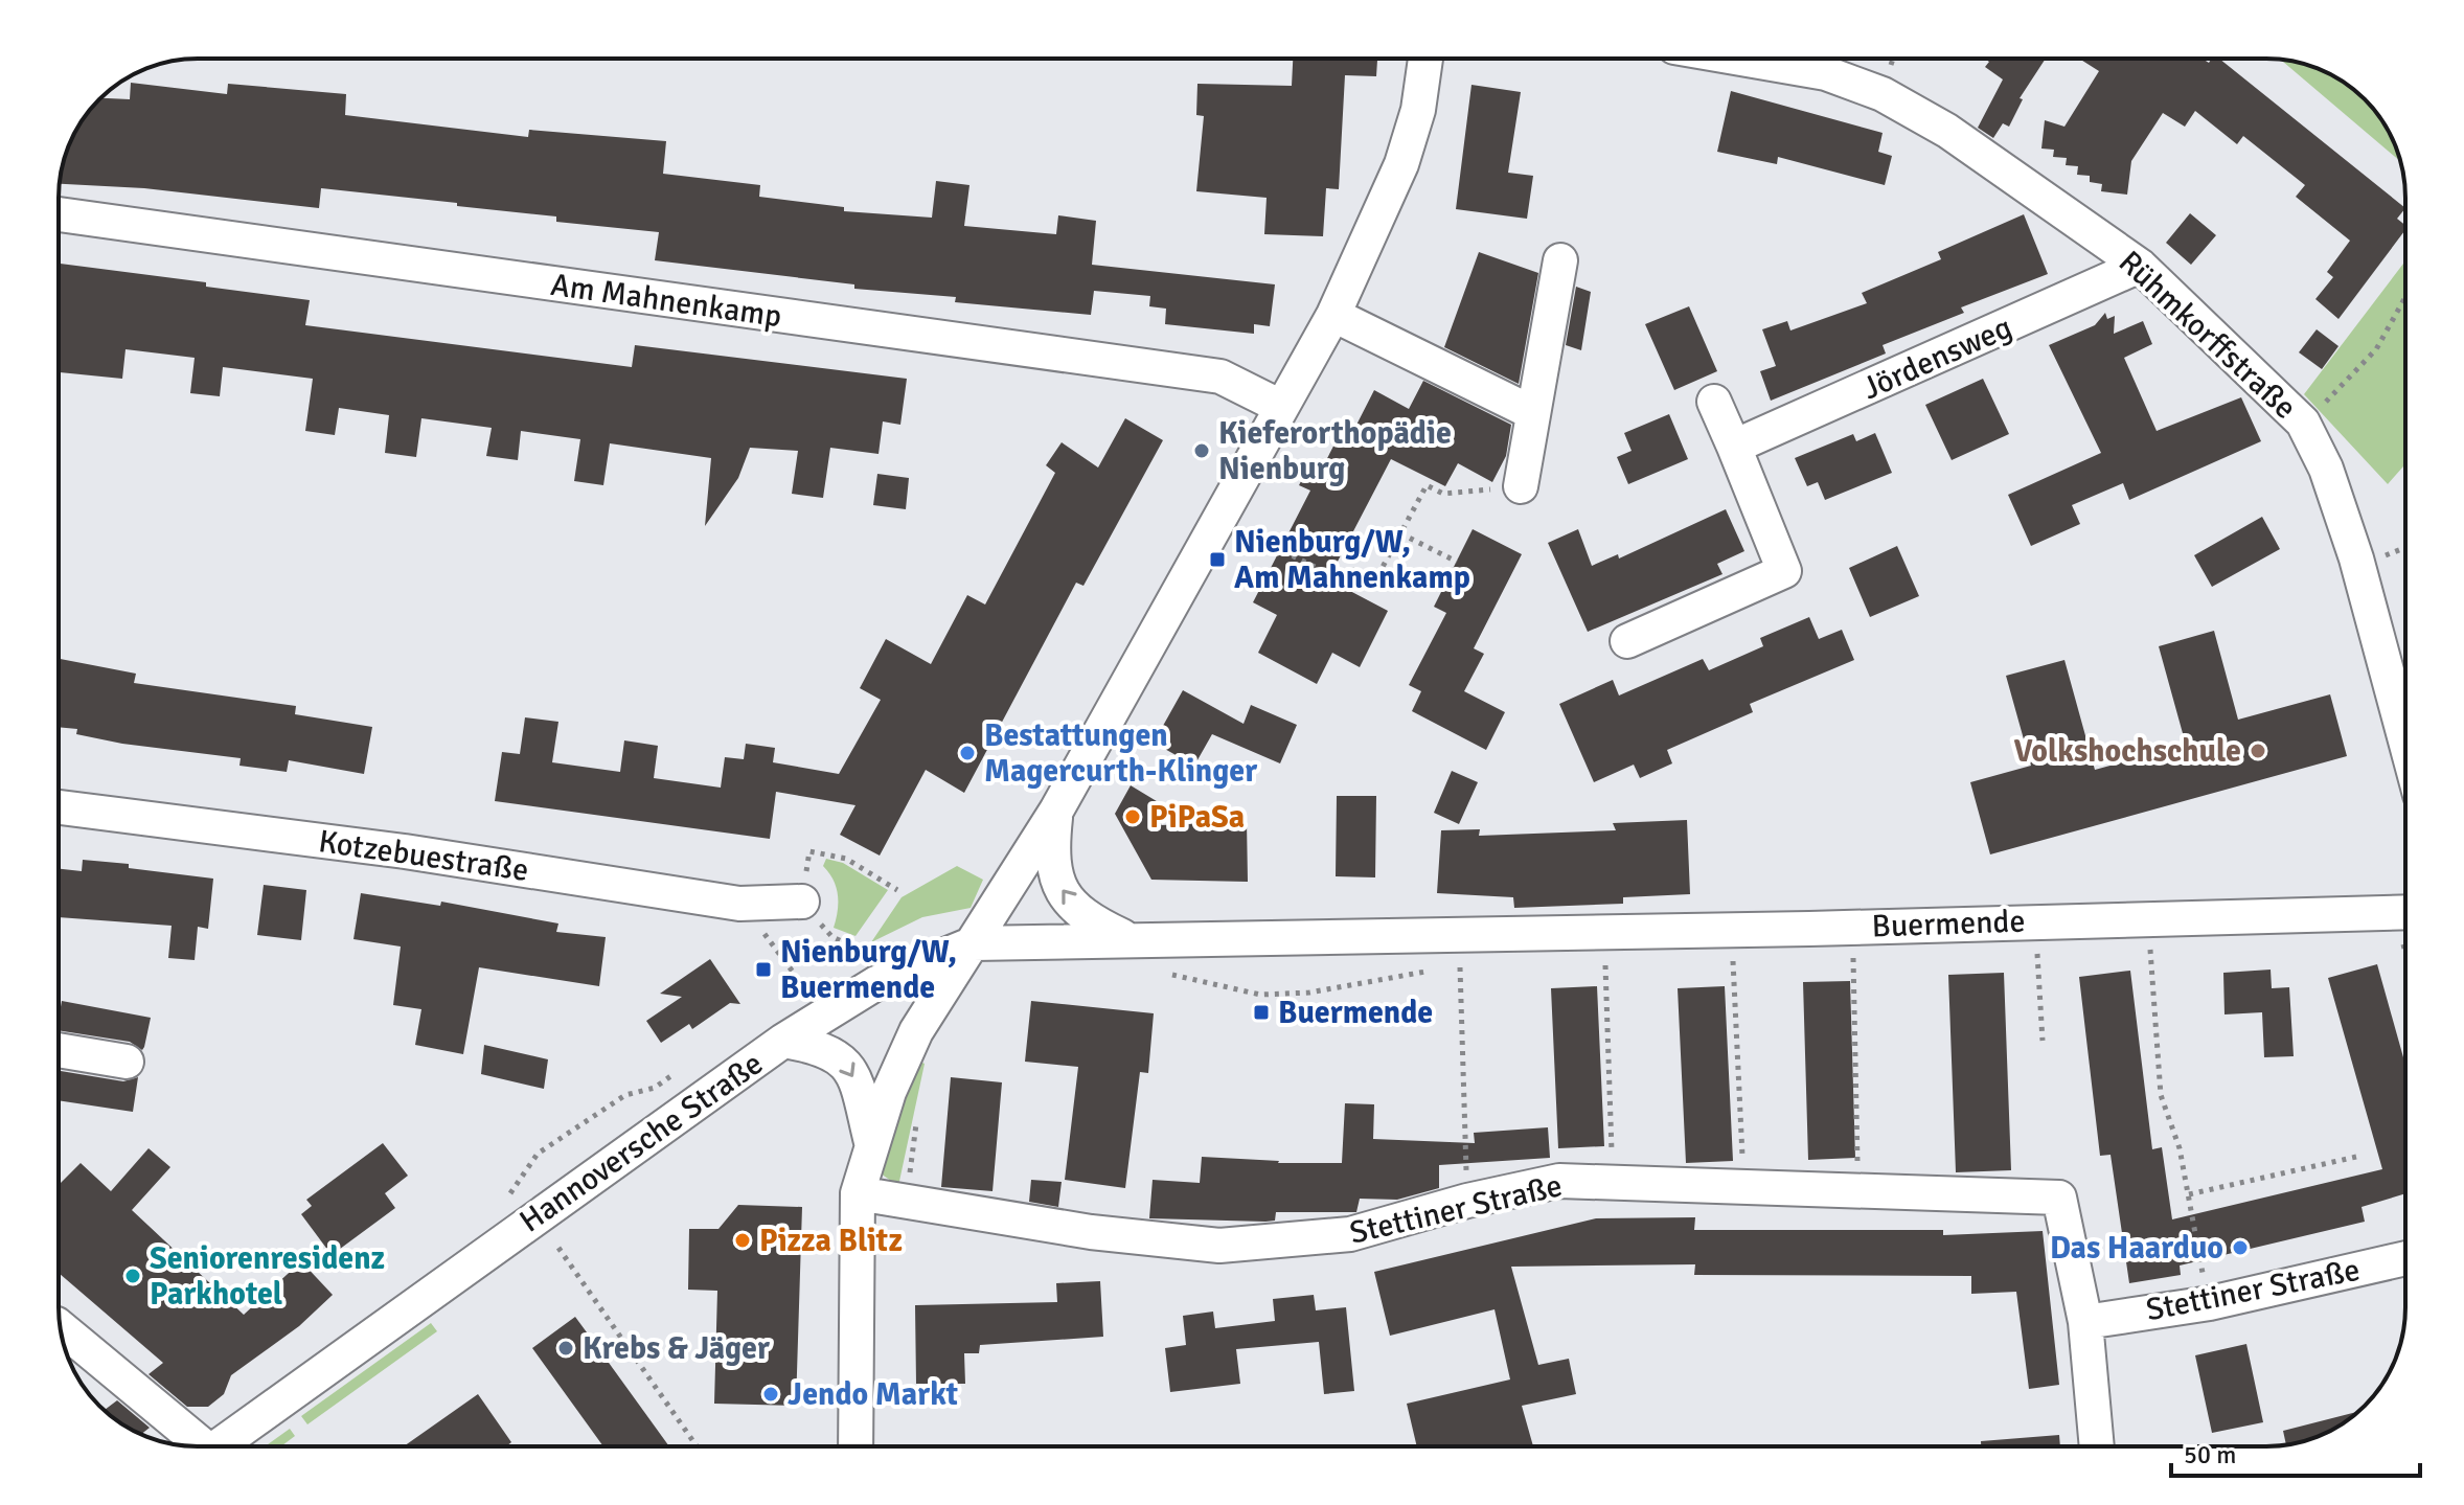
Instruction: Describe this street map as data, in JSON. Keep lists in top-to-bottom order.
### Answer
{
  "streets": {
    "street": [
      "Am Mahnenkamp",
      "Rühmkorffstraße",
      "Jördensweg",
      "Kotzebuestraße",
      "Buermende",
      "Hannoversche Straße",
      "Stettiner Straße"
    ]
  },
  "crossings": [
    ["Rühmkorffstraße", "Jördensweg"],
    ["Buermende", "Hannoversche Straße"]
  ],
  "places": {
    "other": [
      "Kieferorthopädie Nienburg",
      "Volkshochschule",
      "Bestattungen Magercurth-Klinger",
      "PiPaSa",
      "Pizza Blitz",
      "Das Haarduo",
      "Seniorenresidenz Parkhotel",
      "Krebs & Jäger",
      "Jendo Markt"
    ],
    "transit": ["Nienburg/W, Am Mahnenkamp", "Nienburg/W, Buermende", "Buermende"]
  },
  "scale_bar": "50 m"
}
